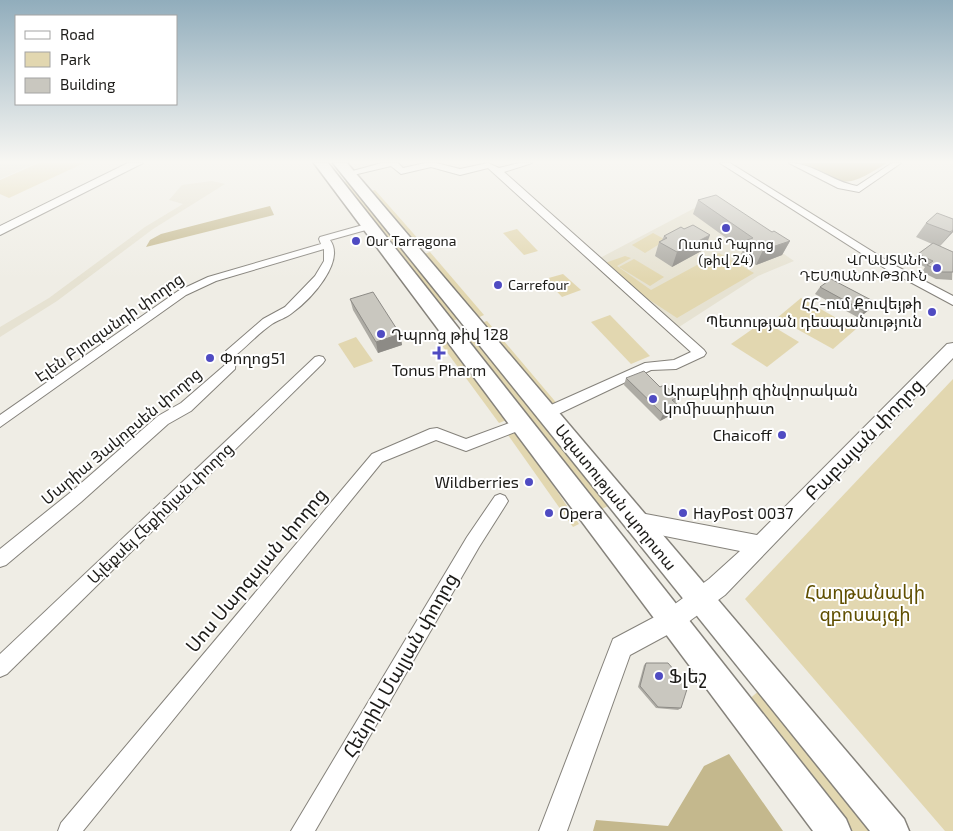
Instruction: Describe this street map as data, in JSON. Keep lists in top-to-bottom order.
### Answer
{
  "streets": {
    "main road": ["Ազատության պողոտա"],
    "street": [
      "Էլեն Բյուզանդի փողոց",
      "Մարիա Յակոբսեն փողոց",
      "Բաբայան փողոց",
      "Ալեքսեյ Հեքիմյան փողոց",
      "Սոս Սարգսյան փողոց",
      "Հենրիկ Մալյան փողոց"
    ]
  },
  "crossings": [
    ["Էլեն Բյուզանդի փողոց", "Մարիա Յակոբսեն փողոց"],
    ["Բաբայան փողոց", "Ազատության պողոտա"],
    ["Ազատության պողոտա", "Սոս Սարգսյան փողոց"]
  ],
  "parks": ["Հաղթանակի զբոսայգի"],
  "places": {
    "other": [
      "Ուսում Դպրոց (թիվ 24)",
      "Our Tarragona",
      "ՎՐԱՍՏԱՆԻ ԴԵՍՊԱՆՈՒԹՅՈՒՆ",
      "Carrefour",
      "ՀՀ-ում Քուվեյթի Պետության դեսպանություն",
      "Դպրոց թիվ 128",
      "Փողոց51",
      "Արաբկիրի զինվորական կոմիսարիատ",
      "Chaicoff",
      "Wildberries",
      "Opera",
      "HayPost 0037",
      "Ֆլեշ"
    ],
    "health": ["Tonus Pharm"]
  },
  "legend": ["Road", "Park", "Building"]
}
